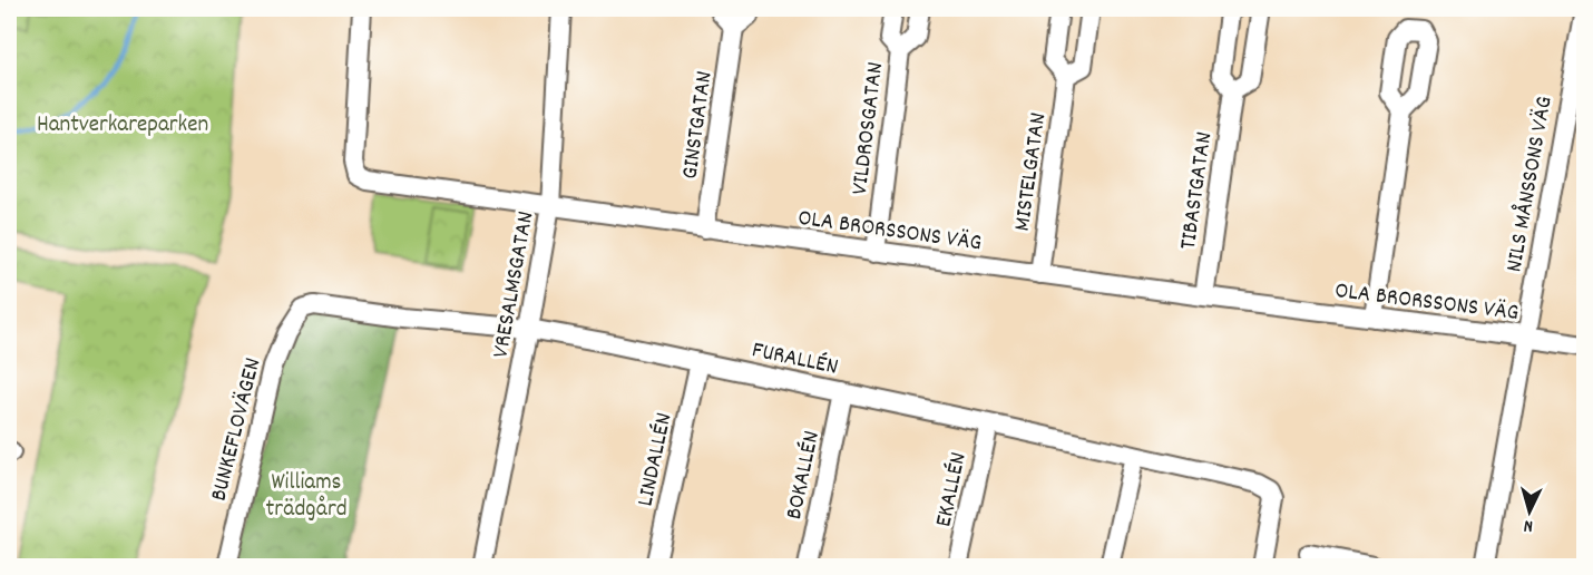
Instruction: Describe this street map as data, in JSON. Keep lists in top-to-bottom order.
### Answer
{
  "streets": {
    "street": [
      "GINSTGATAN",
      "VILDROSGATAN",
      "MISTELGATAN",
      "NILS MÅNSSONS VÄG",
      "TIBASTGATAN",
      "OLA BRORSSONS VÄG",
      "VRESALMSGATAN",
      "FURALLÉN",
      "BUNKEFLOVÄGEN",
      "LINDALLÉN",
      "BOKALLÉN",
      "EKALLÉN"
    ]
  },
  "crossings": [
    ["GINSTGATAN", "OLA BRORSSONS VÄG"],
    ["VILDROSGATAN", "OLA BRORSSONS VÄG"],
    ["MISTELGATAN", "OLA BRORSSONS VÄG"],
    ["NILS MÅNSSONS VÄG", "OLA BRORSSONS VÄG"],
    ["TIBASTGATAN", "OLA BRORSSONS VÄG"],
    ["OLA BRORSSONS VÄG", "VRESALMSGATAN"],
    ["VRESALMSGATAN", "FURALLÉN"],
    ["FURALLÉN", "BUNKEFLOVÄGEN"],
    ["FURALLÉN", "LINDALLÉN"],
    ["FURALLÉN", "BOKALLÉN"],
    ["FURALLÉN", "EKALLÉN"]
  ],
  "parks": ["Hantverkareparken", "Williams trädgård"],
  "north": "bottom"
}
